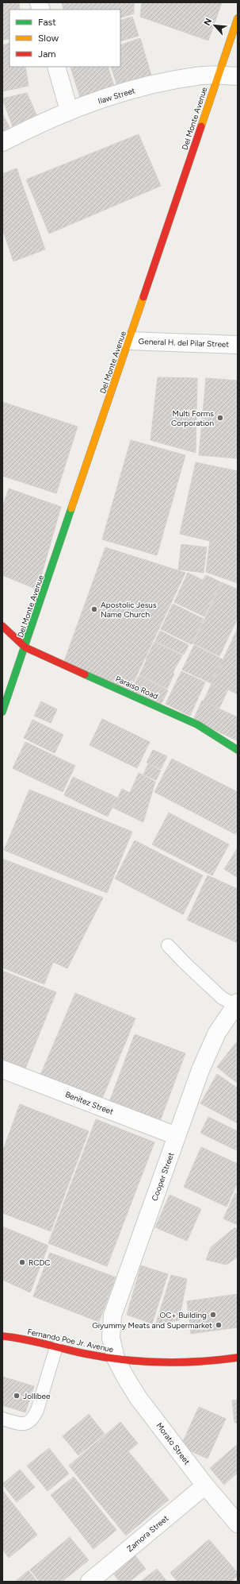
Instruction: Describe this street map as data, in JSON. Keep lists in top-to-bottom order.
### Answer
{
  "streets": {
    "main road": ["Del Monte Avenue", "Paraiso Road", "Fernando Poe Jr. Avenue"],
    "street": [
      "Ilaw Street",
      "General H. del Pilar Street",
      "Benitez Street",
      "Cooper Street",
      "Morato Street",
      "Zamora Street"
    ]
  },
  "crossings": [
    ["Ilaw Street", "Del Monte Avenue"],
    ["Del Monte Avenue", "General H. del Pilar Street"],
    ["Del Monte Avenue", "Paraiso Road"],
    ["Benitez Street", "Cooper Street"],
    ["Cooper Street", "Fernando Poe Jr. Avenue"],
    ["Cooper Street", "Morato Street"],
    ["Fernando Poe Jr. Avenue", "Morato Street"],
    ["Morato Street", "Zamora Street"]
  ],
  "places": [
    "Multi Forms Corporation",
    "Apostolic Jesus Name Church",
    "RCDC",
    "OC+ Building",
    "Giyummy Meats and Supermarket",
    "Jollibee"
  ],
  "legend": ["Fast", "Slow", "Jam"],
  "north": "top left"
}
